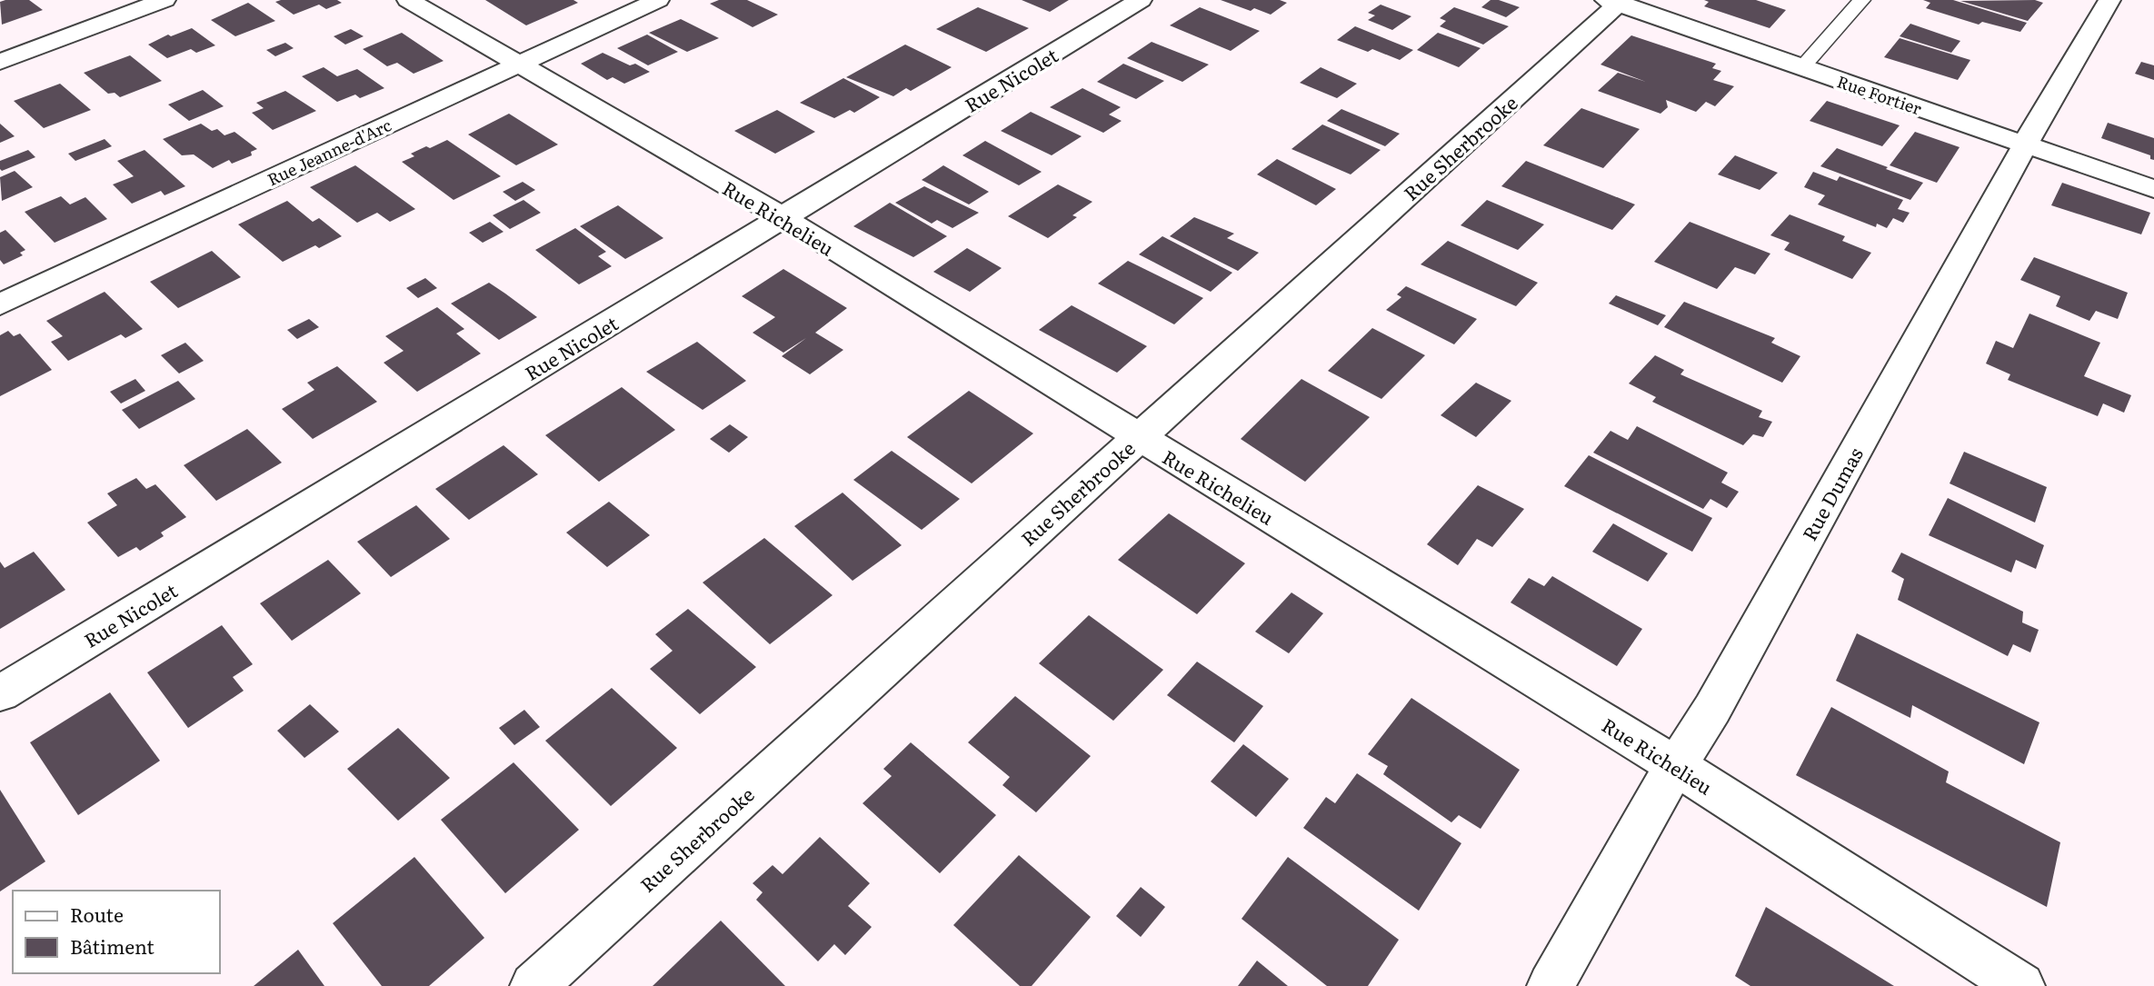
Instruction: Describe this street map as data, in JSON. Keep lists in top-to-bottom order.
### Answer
{
  "streets": {
    "street": [
      "Rue Nicolet",
      "Rue Fortier",
      "Rue Sherbrooke",
      "Rue Jeanne-d'Arc",
      "Rue Richelieu",
      "Rue Dumas"
    ]
  },
  "crossings": [
    ["Rue Nicolet", "Rue Richelieu"],
    ["Rue Fortier", "Rue Sherbrooke"],
    ["Rue Fortier", "Rue Dumas"],
    ["Rue Sherbrooke", "Rue Richelieu"],
    ["Rue Jeanne-d'Arc", "Rue Richelieu"],
    ["Rue Richelieu", "Rue Dumas"]
  ],
  "legend": ["Route", "Bâtiment"]
}
